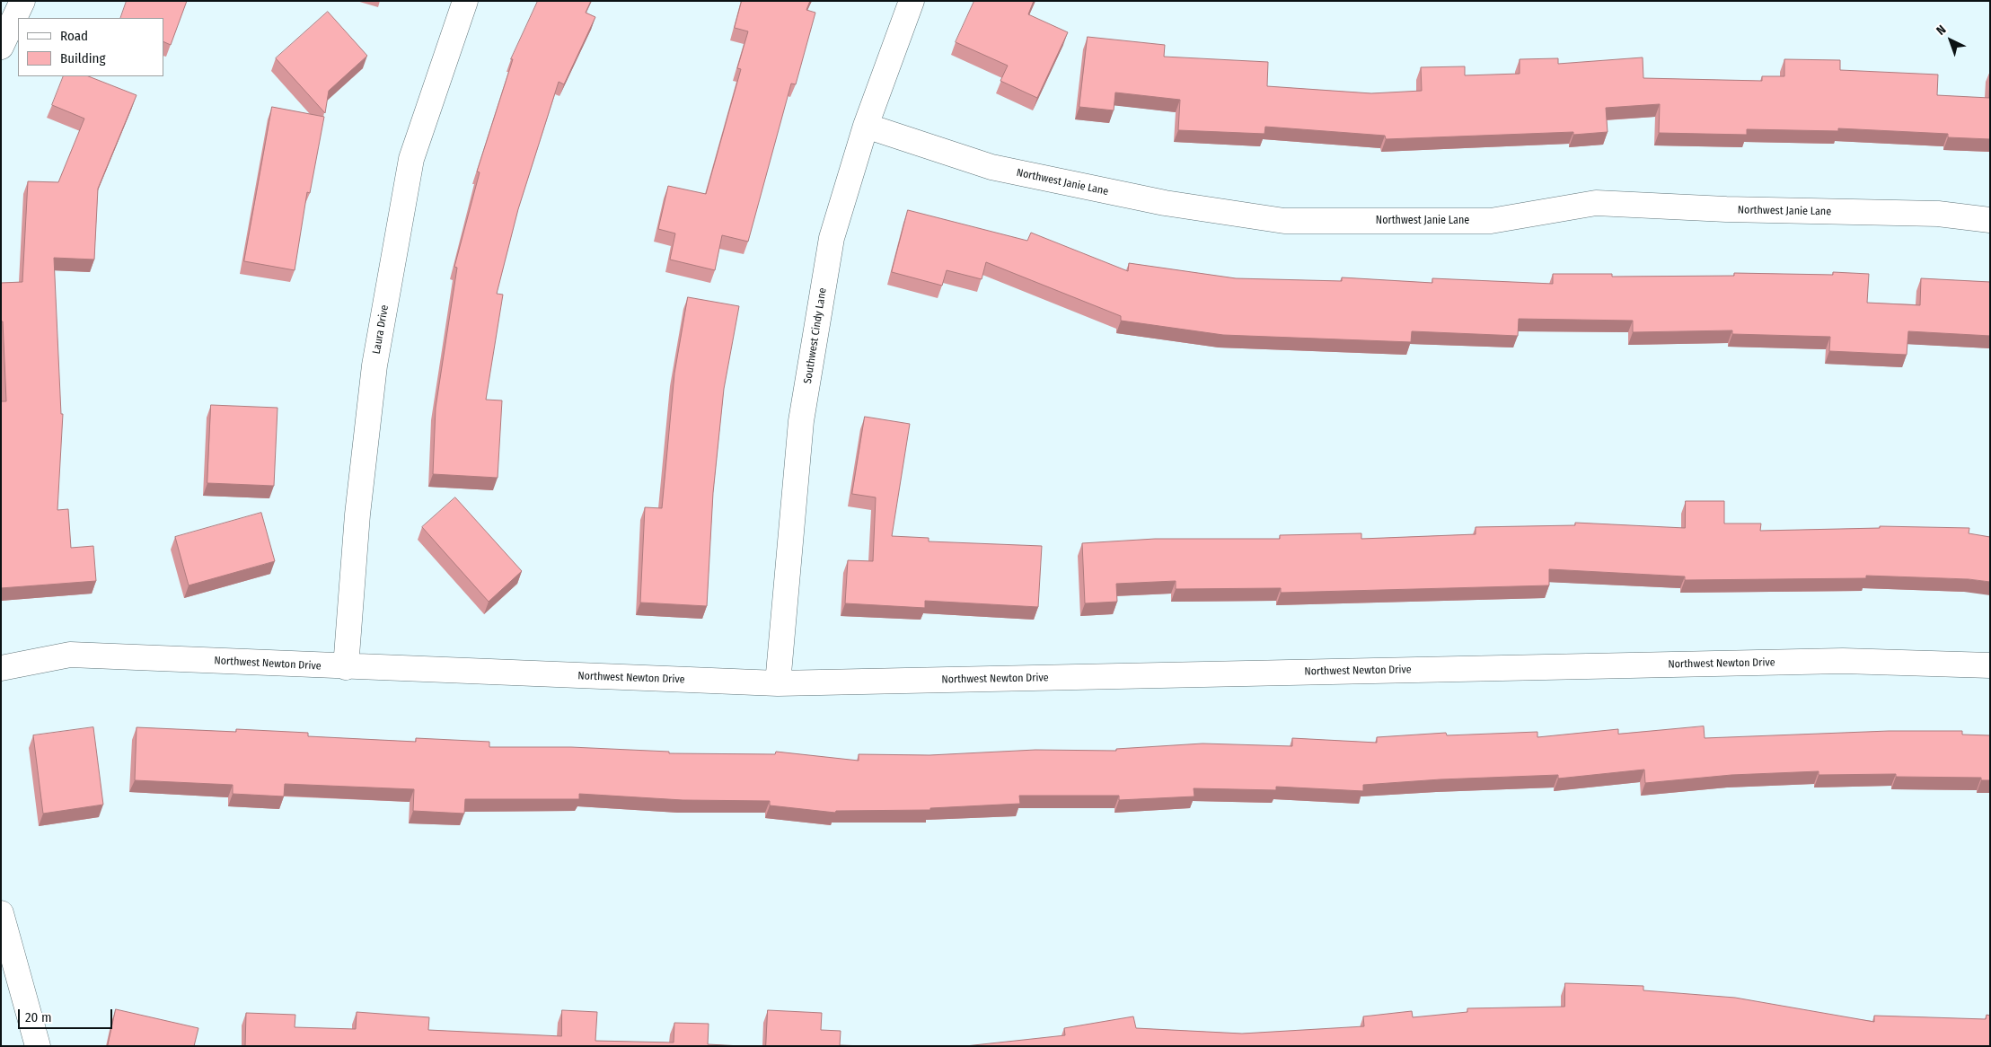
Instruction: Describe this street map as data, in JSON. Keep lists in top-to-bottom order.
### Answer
{
  "streets": {
    "street": [
      "Northwest Janie Lane",
      "Laura Drive",
      "Southwest Cindy Lane",
      "Northwest Newton Drive"
    ]
  },
  "crossings": [
    ["Northwest Janie Lane", "Southwest Cindy Lane"],
    ["Laura Drive", "Northwest Newton Drive"],
    ["Southwest Cindy Lane", "Northwest Newton Drive"]
  ],
  "legend": ["Road", "Building"],
  "scale_bar": "20 m",
  "north": "top left"
}
